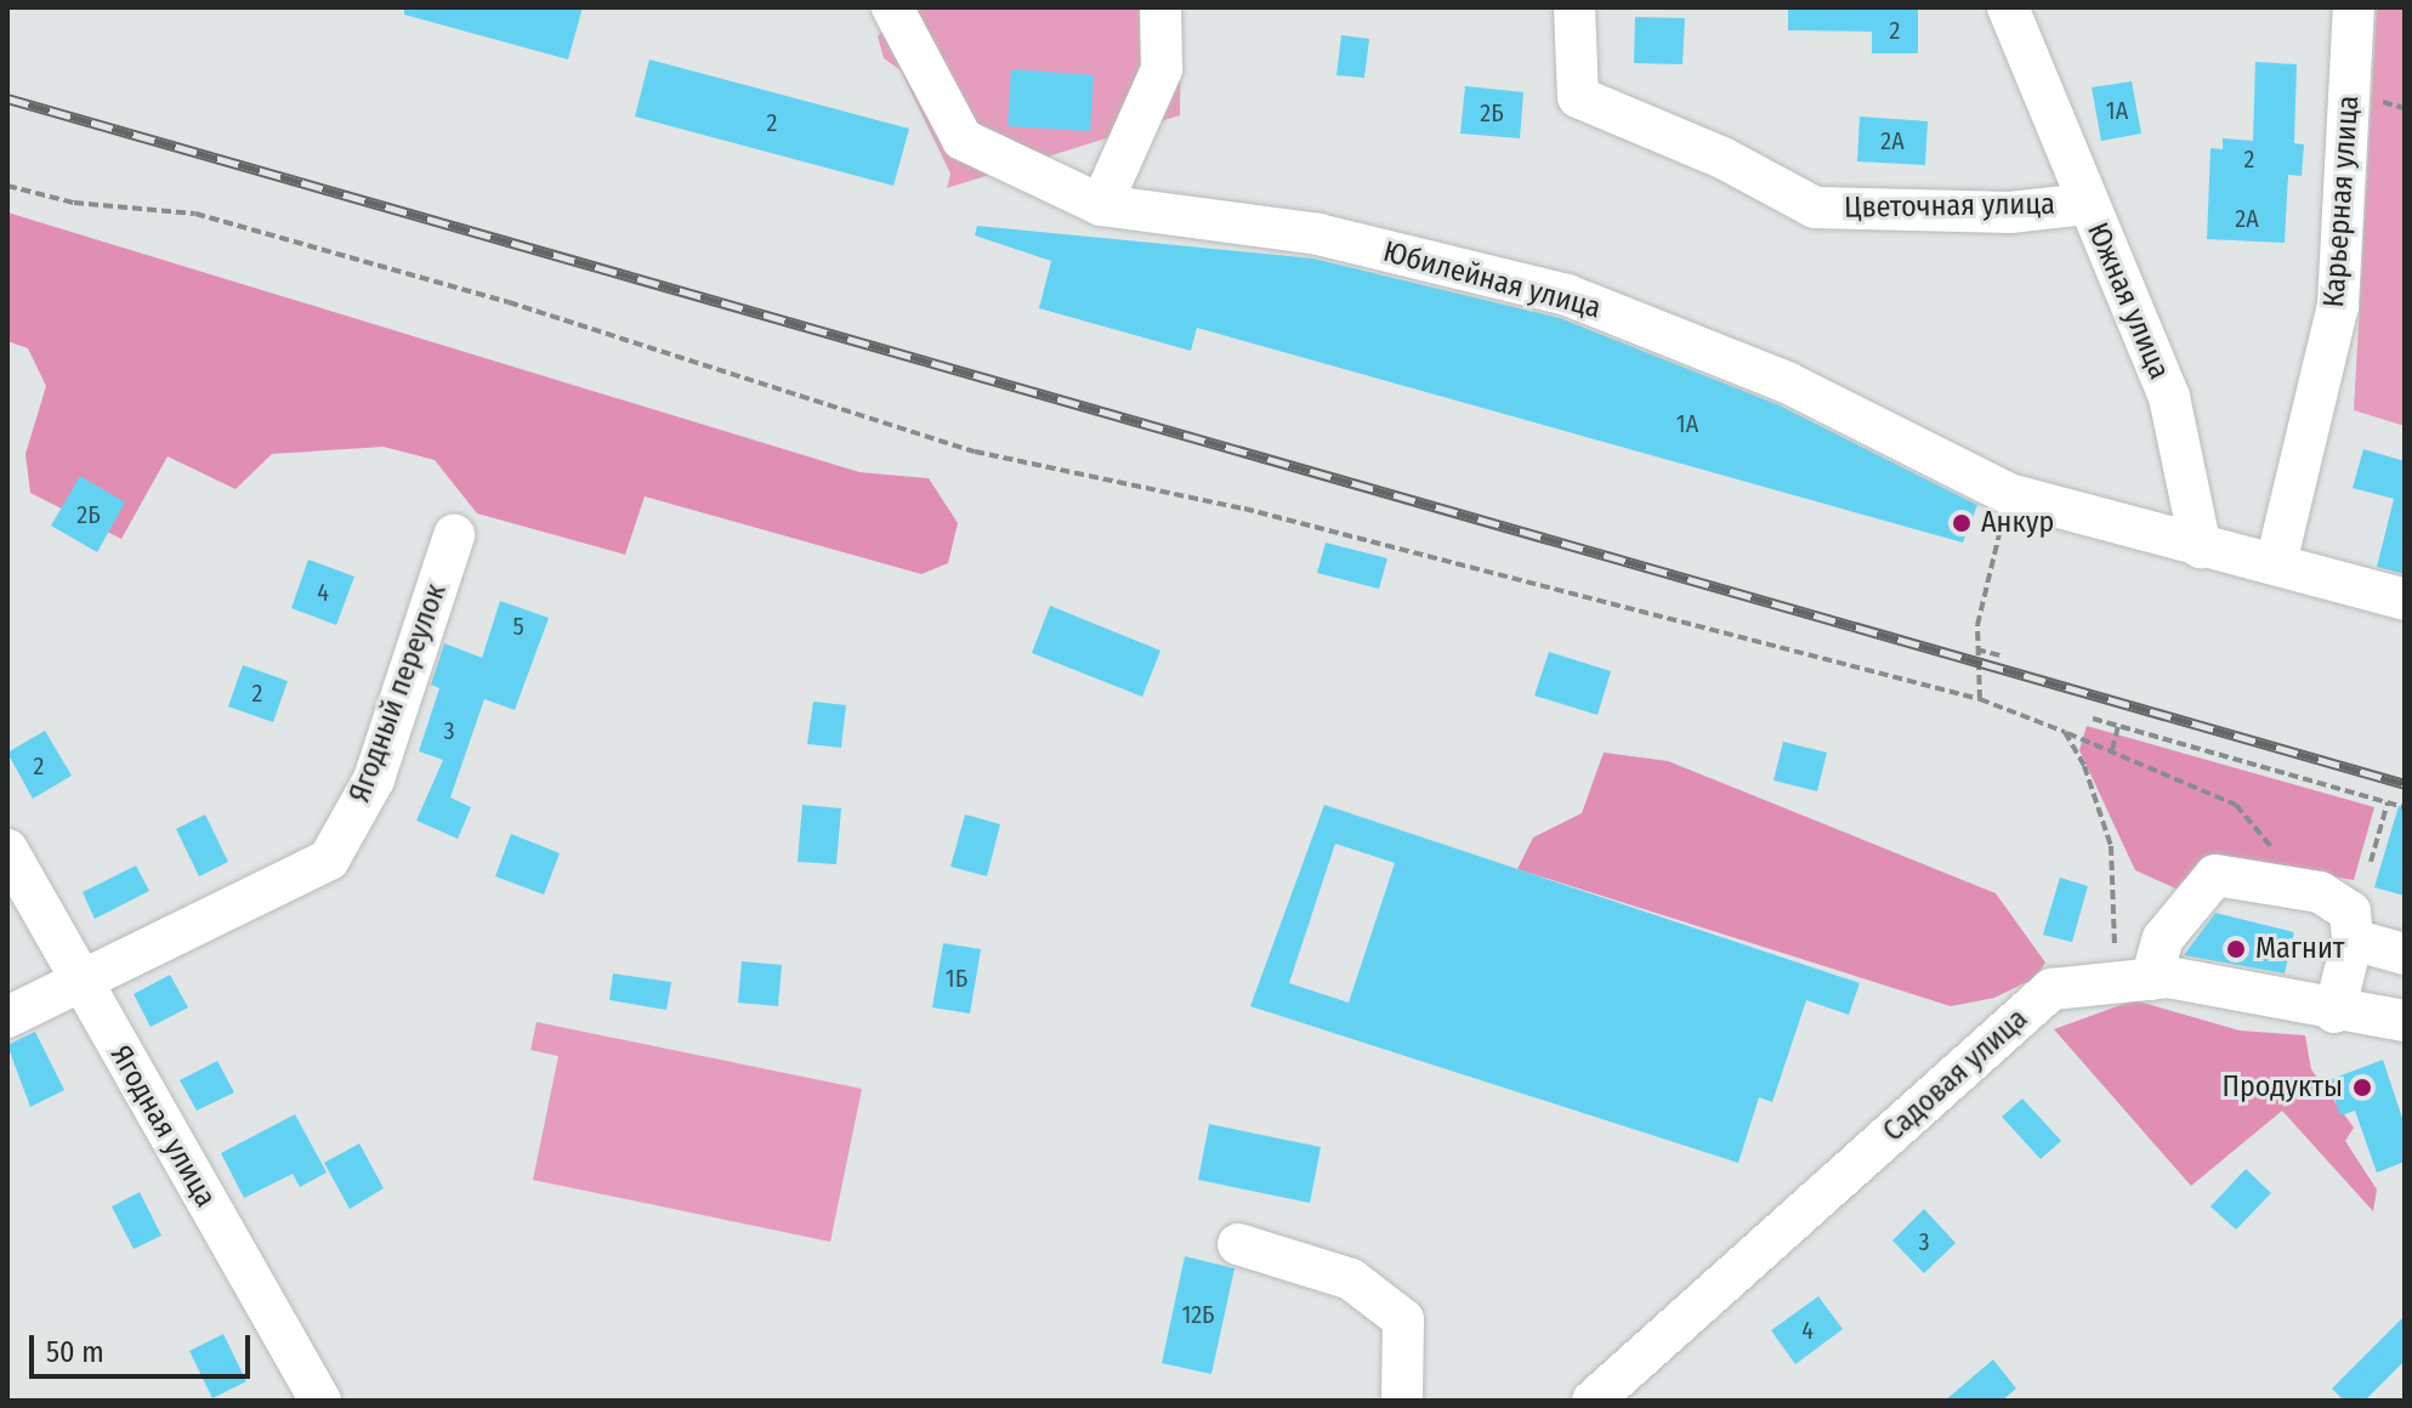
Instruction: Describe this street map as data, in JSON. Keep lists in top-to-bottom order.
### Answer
{
  "streets": {
    "street": [
      "Карьерная улица",
      "Цветочная улица",
      "Юбилейная улица",
      "Южная улица",
      "Ягодный переулок",
      "Садовая улица",
      "Ягодная улица"
    ]
  },
  "crossings": [
    ["Карьерная улица", "Юбилейная улица"],
    ["Цветочная улица", "Южная улица"],
    ["Юбилейная улица", "Южная улица"],
    ["Ягодный переулок", "Ягодная улица"]
  ],
  "places": ["Анкур", "Магнит", "Продукты"],
  "house_numbers": [
    "2",
    "1А",
    "2Б",
    "2",
    "2А",
    "2",
    "2А",
    "1А",
    "2Б",
    "4",
    "5",
    "2",
    "3",
    "2",
    "1Б",
    "3",
    "12Б",
    "4"
  ],
  "scale_bar": "50 m"
}
